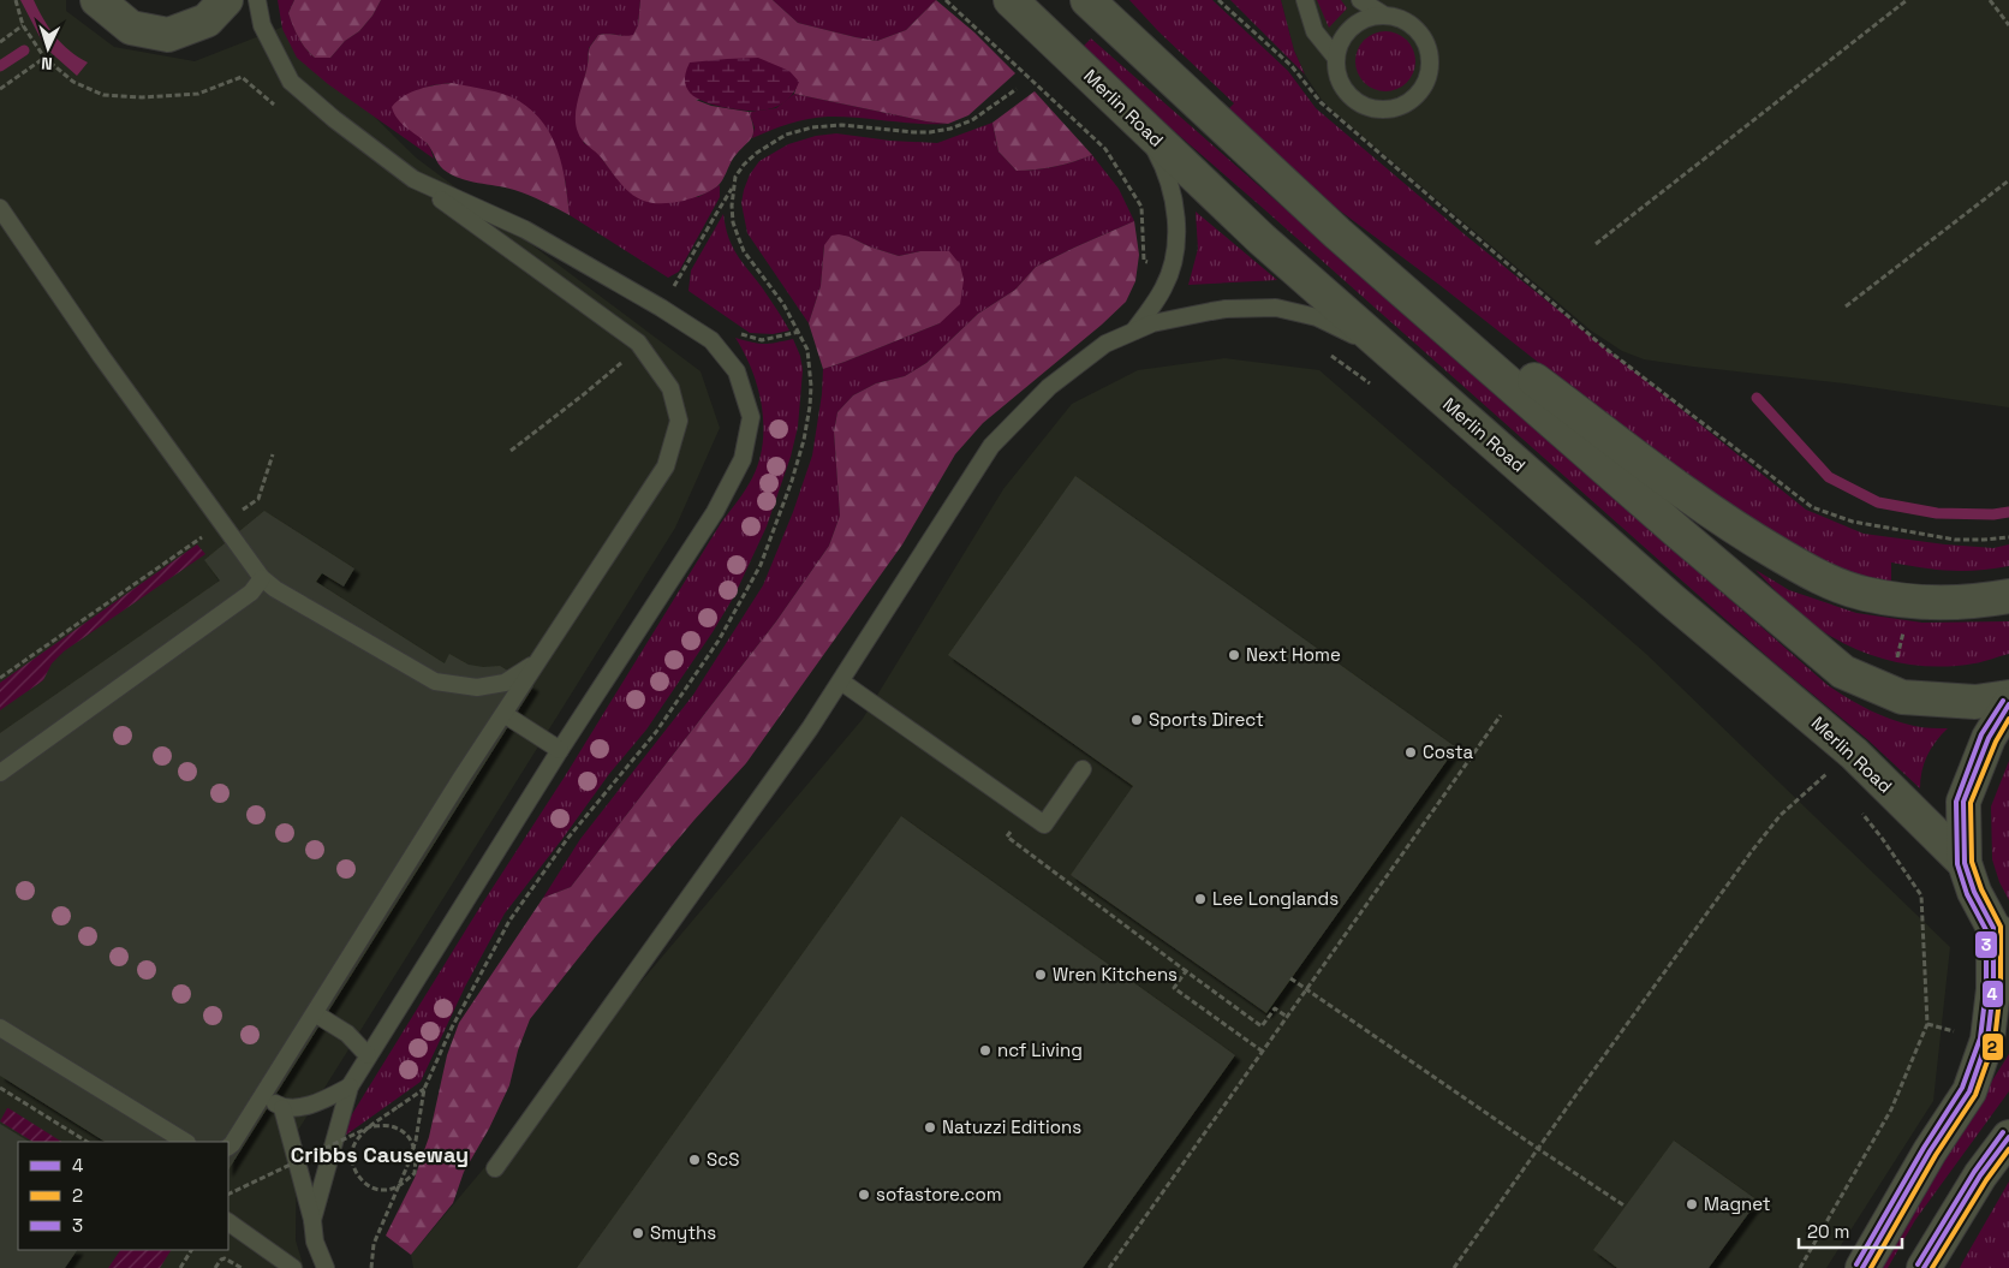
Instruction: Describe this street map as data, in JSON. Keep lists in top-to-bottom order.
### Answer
{
  "streets": {
    "street": ["Merlin Road"]
  },
  "districts": ["Cribbs Causeway"],
  "places": [
    "Next Home",
    "Sports Direct",
    "Costa",
    "Lee Longlands",
    "Wren Kitchens",
    "ncf Living",
    "Natuzzi Editions",
    "ScS",
    "sofastore.com",
    "Magnet",
    "Smyths"
  ],
  "lines": ["transit line 3", "transit line 4", "transit line 2"],
  "legend": ["4", "2", "3"],
  "scale_bar": "20 m",
  "north": "bottom"
}
